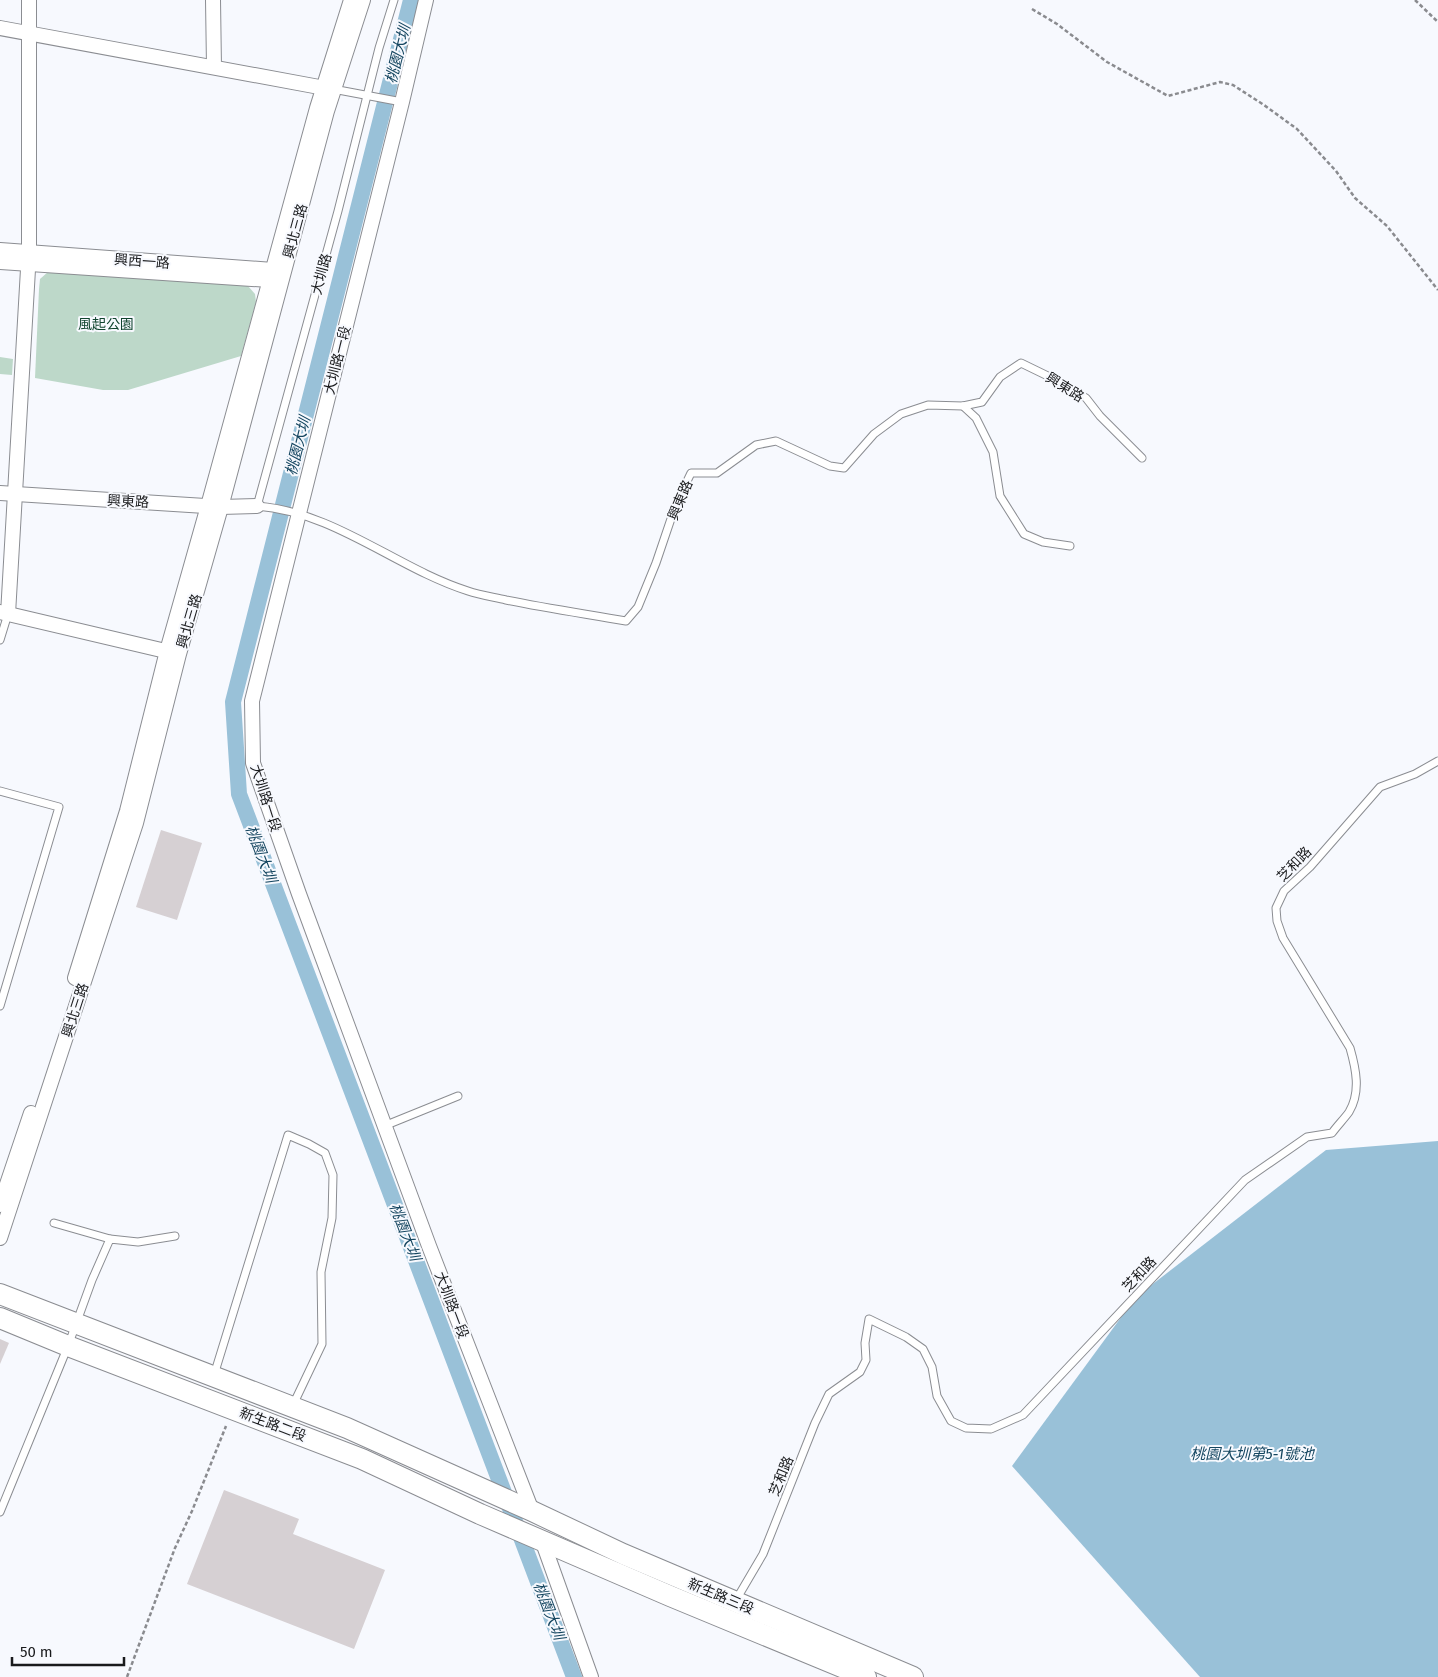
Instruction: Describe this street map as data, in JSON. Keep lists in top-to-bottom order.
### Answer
{
  "streets": {
    "main road": ["新生路二段", "新生路三段"],
    "street": [
      "興北三路",
      "興西一路",
      "大圳路一段",
      "興東路"
    ],
    "lane": ["大圳路", "芝和路"]
  },
  "crossings": [
    ["興北三路", "興西一路"],
    ["興北三路", "興東路"],
    ["大圳路", "興東路"],
    ["大圳路一段", "興東路"],
    ["大圳路一段", "新生路二段"],
    ["大圳路一段", "新生路三段"],
    ["芝和路", "新生路三段"],
    ["新生路二段", "新生路三段"]
  ],
  "water": ["桃園大圳", "桃園大圳第5-1號池"],
  "parks": ["風起公園"],
  "scale_bar": "50 m"
}
